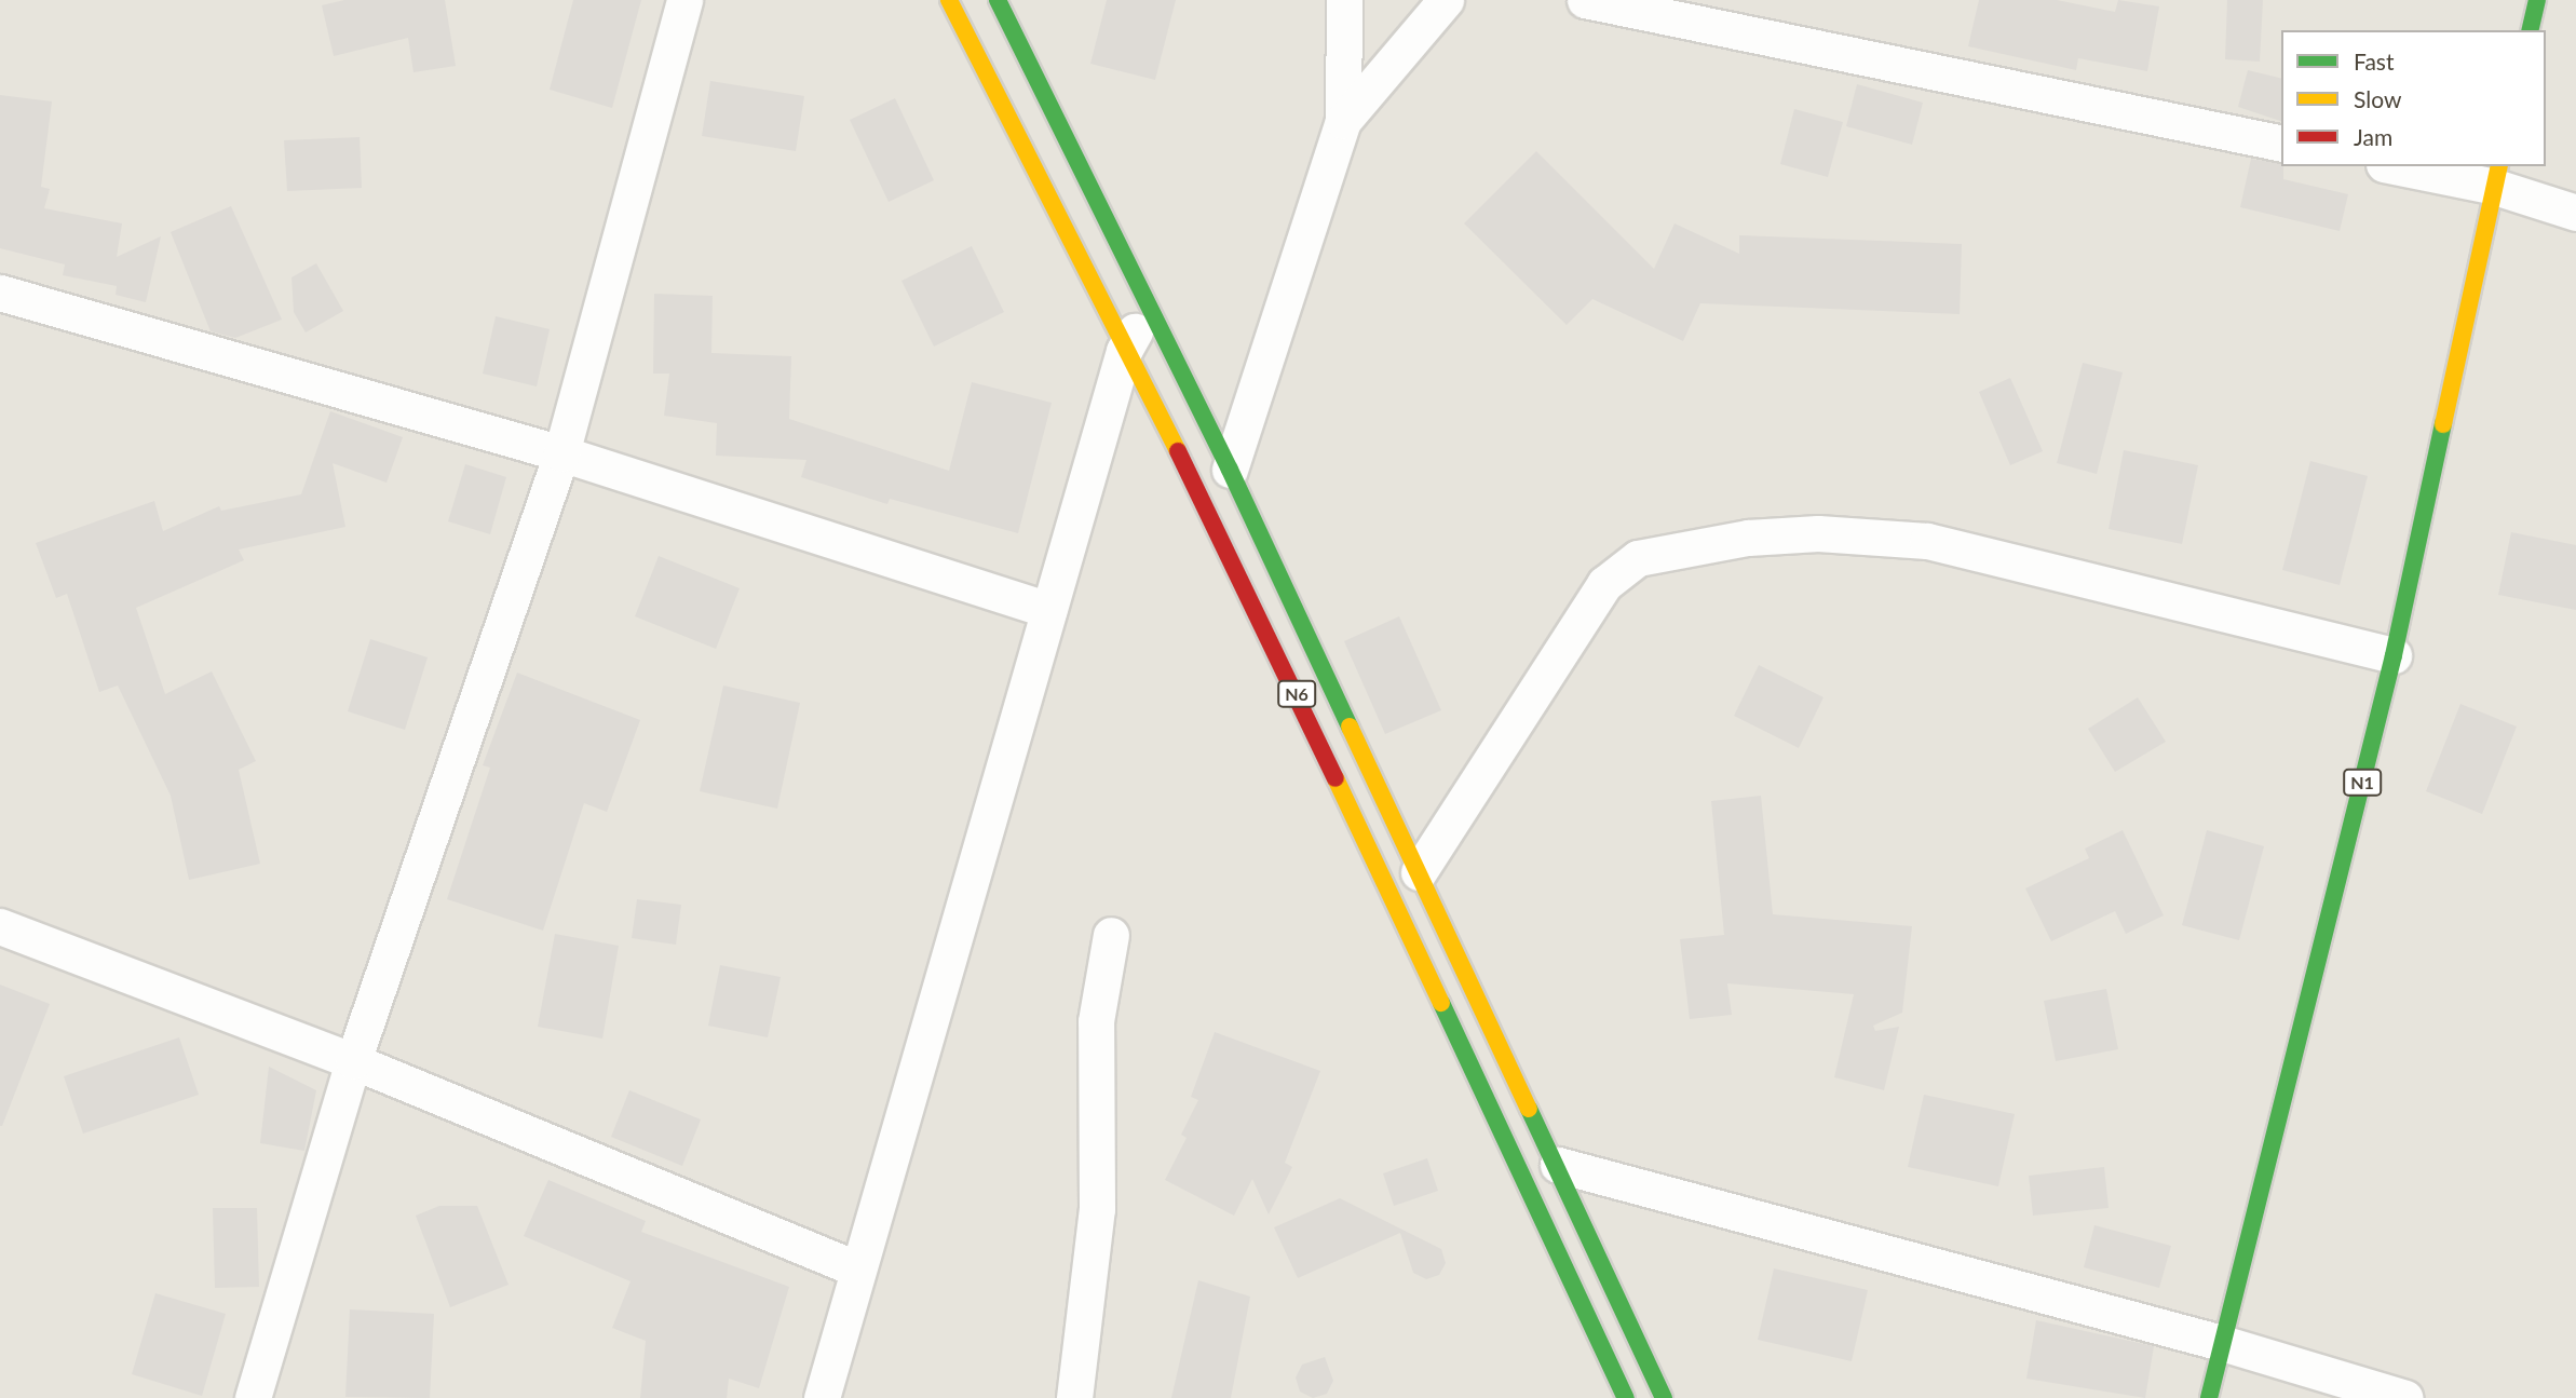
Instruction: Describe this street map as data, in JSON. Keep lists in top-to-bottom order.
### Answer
{
  "streets": {
    "highway": ["N6", "N1"]
  },
  "legend": ["Fast", "Slow", "Jam"]
}
